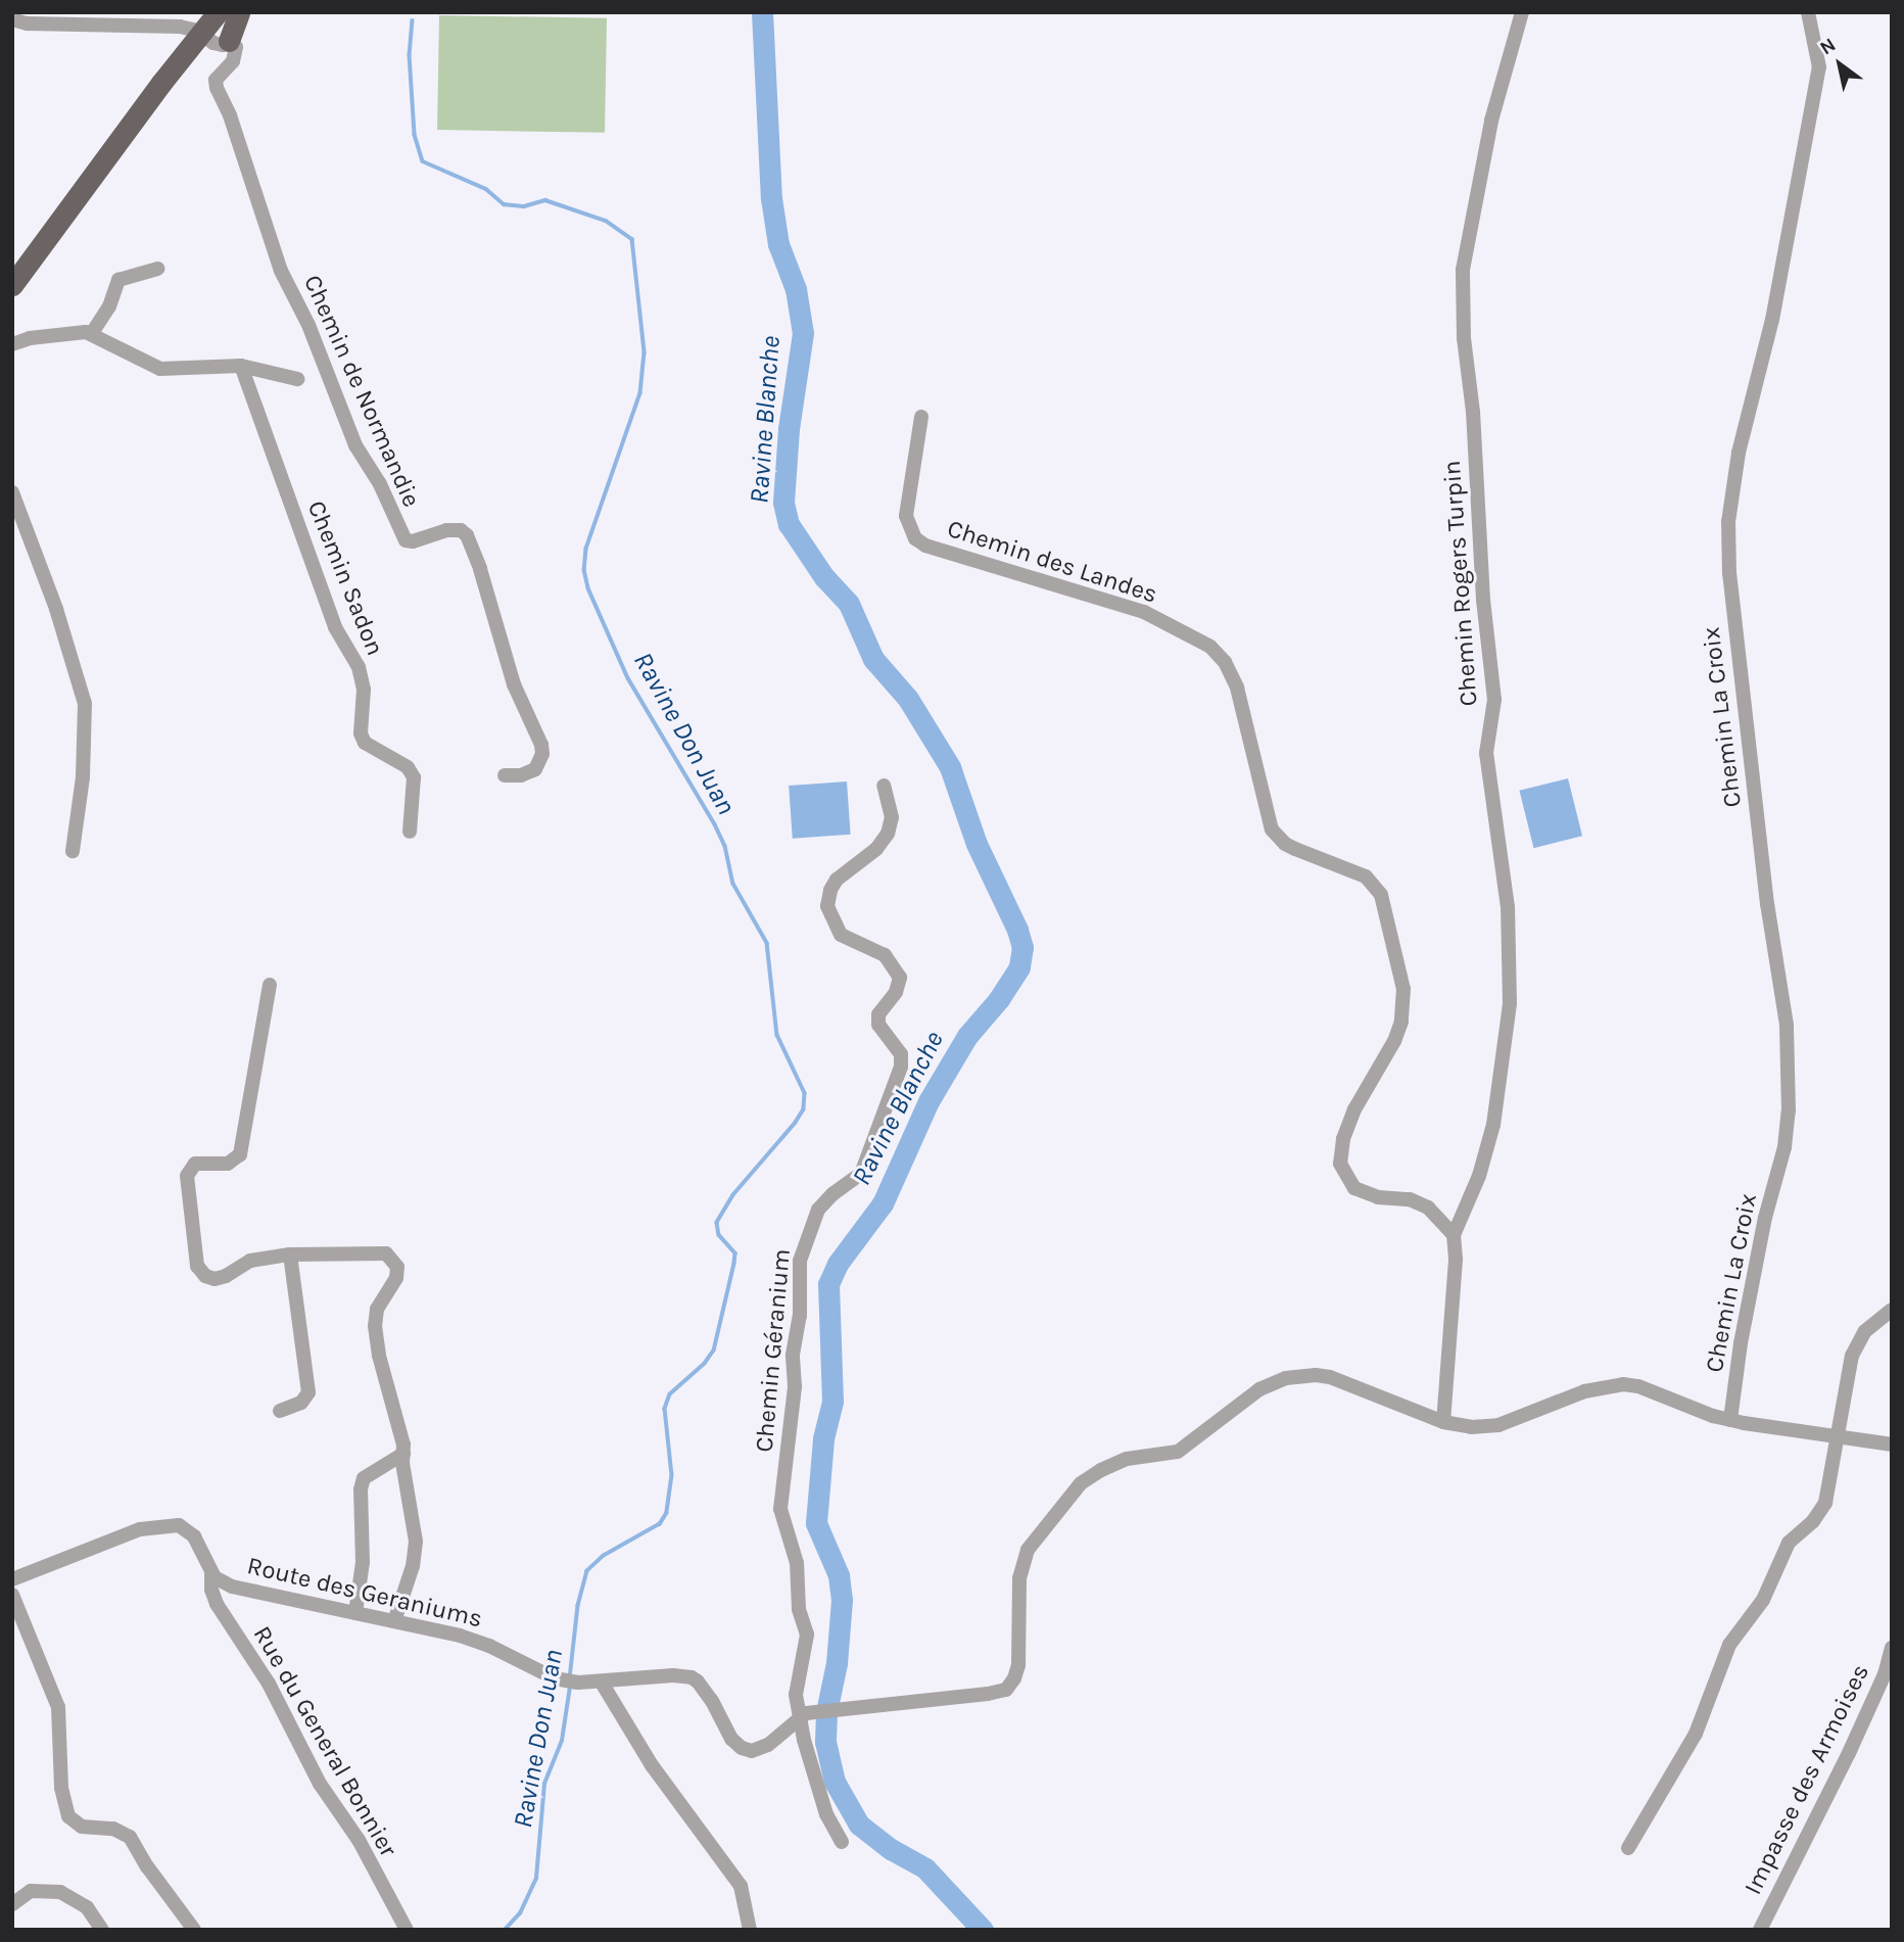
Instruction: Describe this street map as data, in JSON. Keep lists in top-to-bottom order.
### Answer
{
  "streets": {
    "street": [
      "Chemin de Normandie",
      "Chemin des Landes",
      "Chemin Sadon",
      "Chemin Rogers Turpin",
      "Chemin La Croix",
      "Chemin Géranium",
      "Route des Geraniums",
      "Rue du General Bonnier",
      "Impasse des Armoises"
    ]
  },
  "crossings": [
    ["Chemin des Landes", "Chemin Rogers Turpin"],
    ["Chemin Géranium", "Route des Geraniums"],
    ["Route des Geraniums", "Rue du General Bonnier"]
  ],
  "water": ["Ravine Blanche", "Ravine Don Juan"],
  "north": "top left"
}
